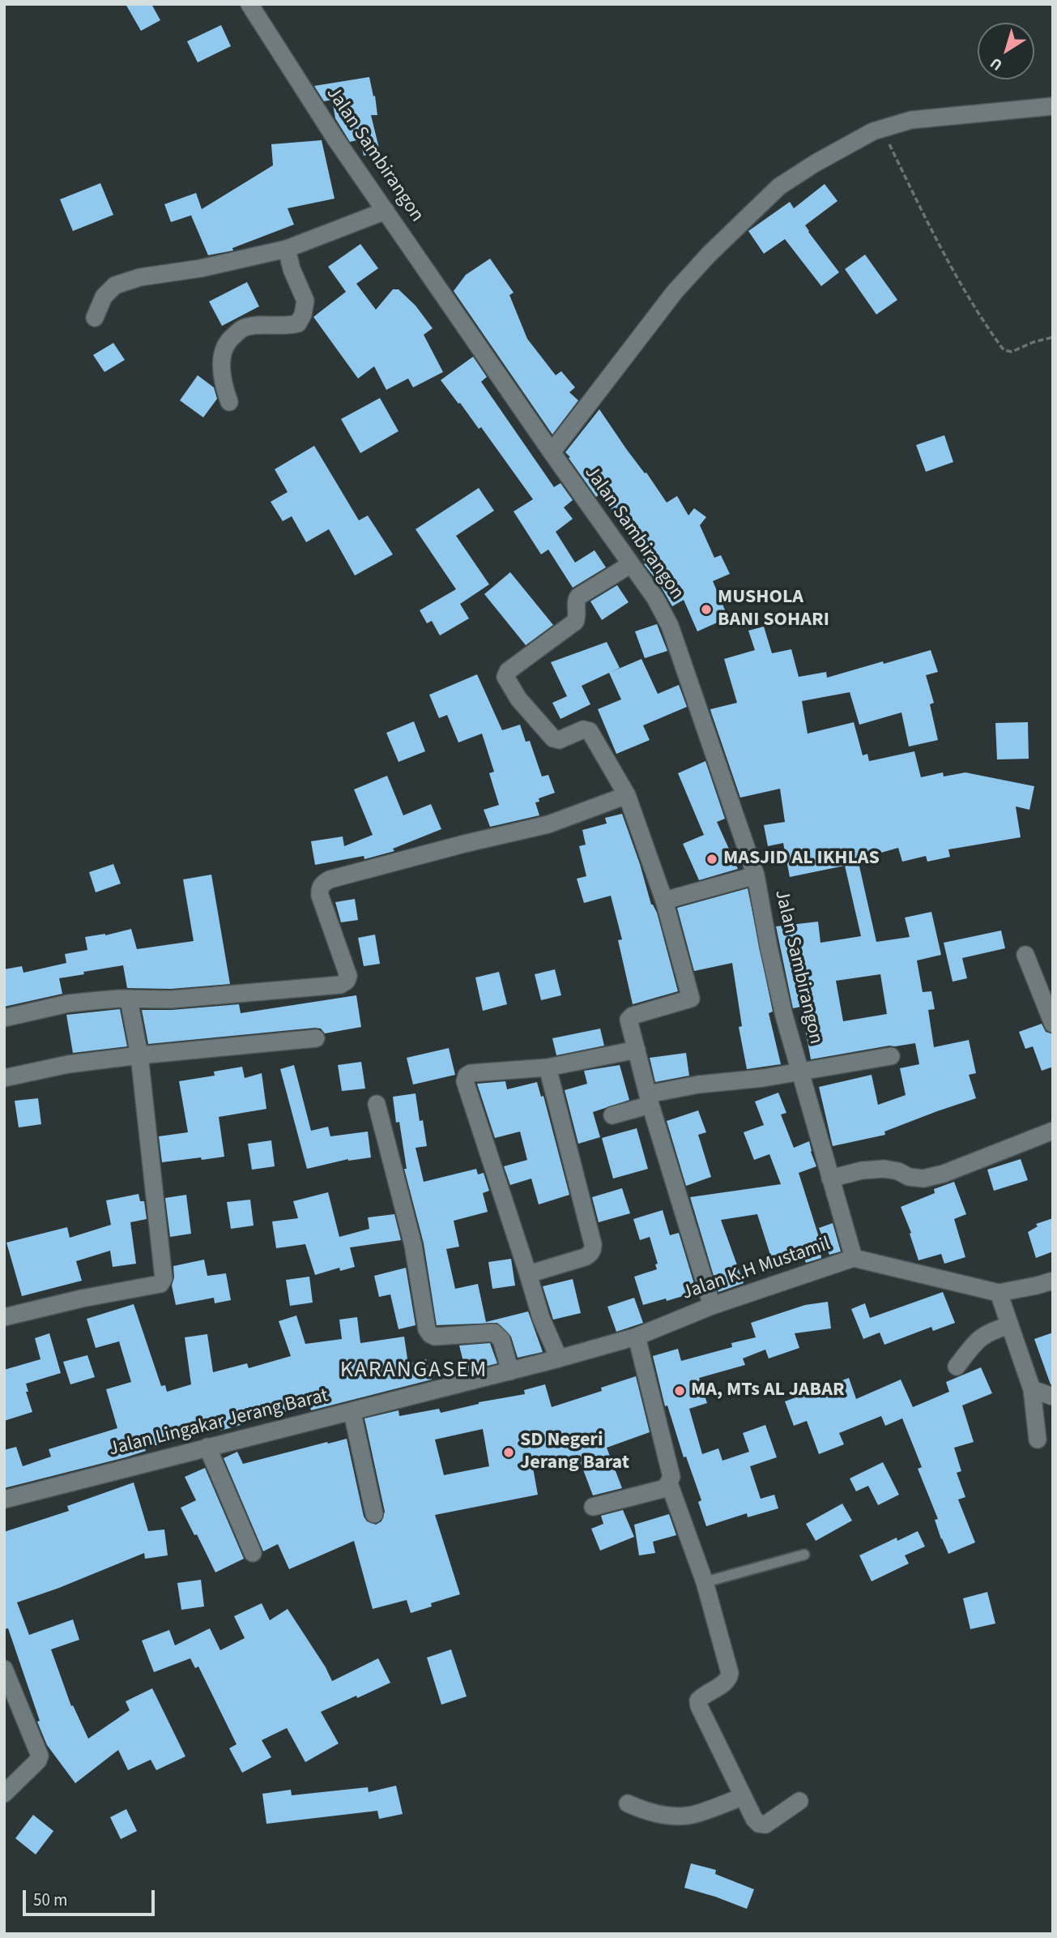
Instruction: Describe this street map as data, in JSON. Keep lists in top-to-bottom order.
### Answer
{
  "streets": {
    "street": ["Jalan Sambirangon", "Jalan K.H Mustamil", "Jalan Lingakar Jerang Barat"]
  },
  "crossings": [
    ["Jalan Sambirangon", "Jalan K.H Mustamil"],
    ["Jalan K.H Mustamil", "Jalan Lingakar Jerang Barat"]
  ],
  "districts": ["KARANGASEM"],
  "places": [
    "MUSHOLA BANI SOHARI",
    "MASJID AL IKHLAS",
    "MA, MTs AL JABAR",
    "SD Negeri Jerang Barat"
  ],
  "scale_bar": "50 m",
  "north": "bottom left"
}
